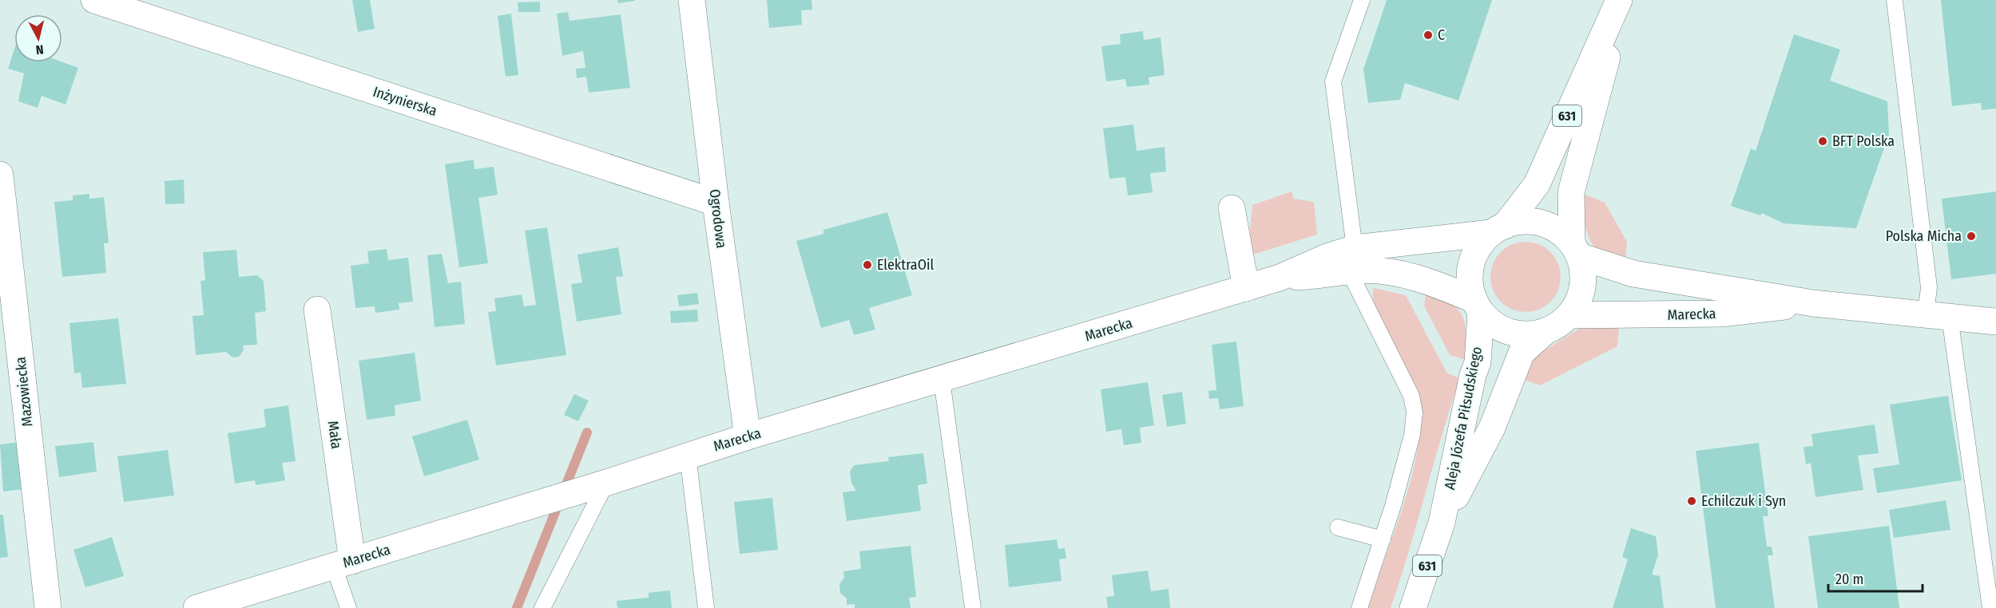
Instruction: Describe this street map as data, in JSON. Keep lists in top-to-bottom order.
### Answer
{
  "streets": {
    "street": [
      "Inżynierska",
      "631",
      "Ogrodowa",
      "Marecka",
      "Mazowiecka",
      "Aleja Józefa Piłsudskiego",
      "Mała"
    ]
  },
  "crossings": [
    ["Inżynierska", "Ogrodowa"],
    ["631", "Marecka"],
    ["631", "Aleja Józefa Piłsudskiego"],
    ["Ogrodowa", "Marecka"],
    ["Marecka", "Aleja Józefa Piłsudskiego"],
    ["Marecka", "Mała"]
  ],
  "places": [
    "C",
    "BFT Polska",
    "Polska Micha",
    "ElektraOil",
    "Echilczuk i Syn"
  ],
  "scale_bar": "20 m",
  "north": "bottom"
}
